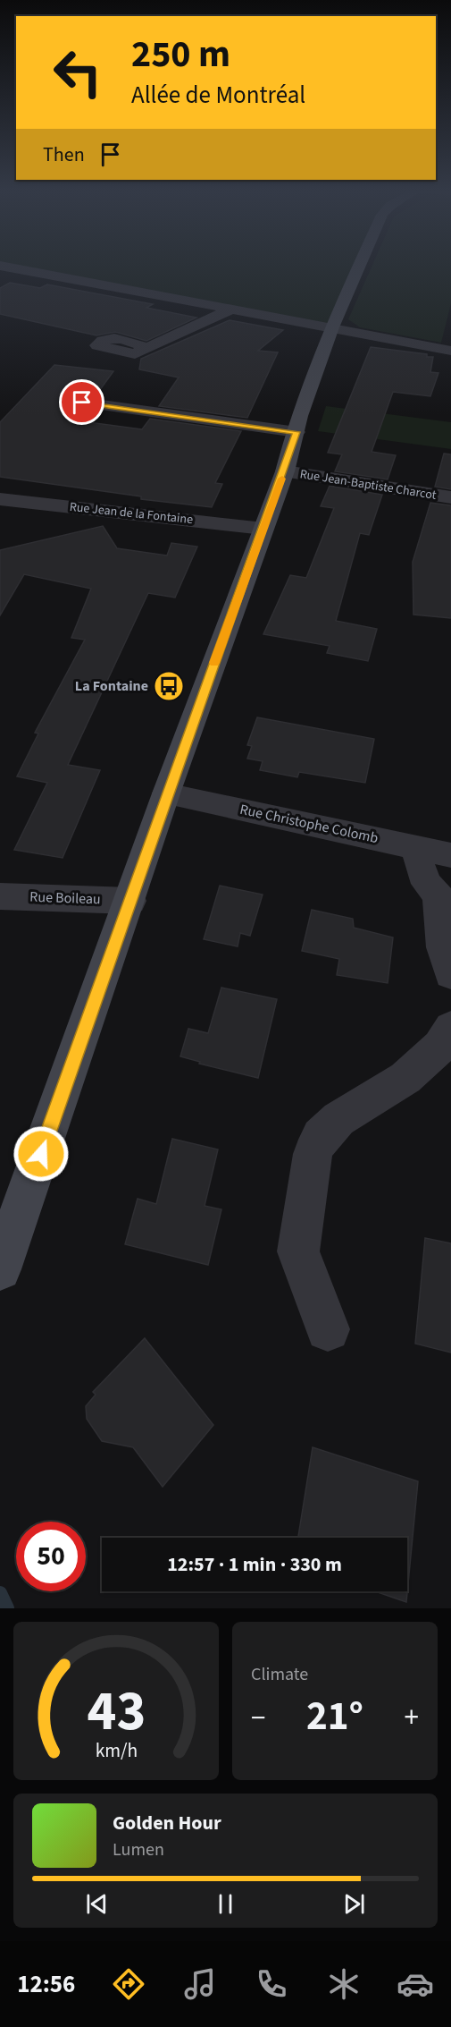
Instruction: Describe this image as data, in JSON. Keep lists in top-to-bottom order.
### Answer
{
  "streets": {
    "street": [
      "Rue Jean-Baptiste Charcot",
      "Rue Jean de la Fontaine",
      "Rue Christophe Colomb",
      "Rue Boileau"
    ]
  },
  "places": {
    "bus stop": ["La Fontaine"]
  },
  "page": {
    "turn": ["250 m", "Allée de Montréal"],
    "then": "Then",
    "limit": "50",
    "trip": "12:57 · 1 min · 330 m",
    "tile": "Climate",
    "heat": ["−", "21°", "+"],
    "song": ["Golden Hour", "Lumen"],
    "tabs": "12:56",
    "gauge": ["43", "km/h"]
  }
}
